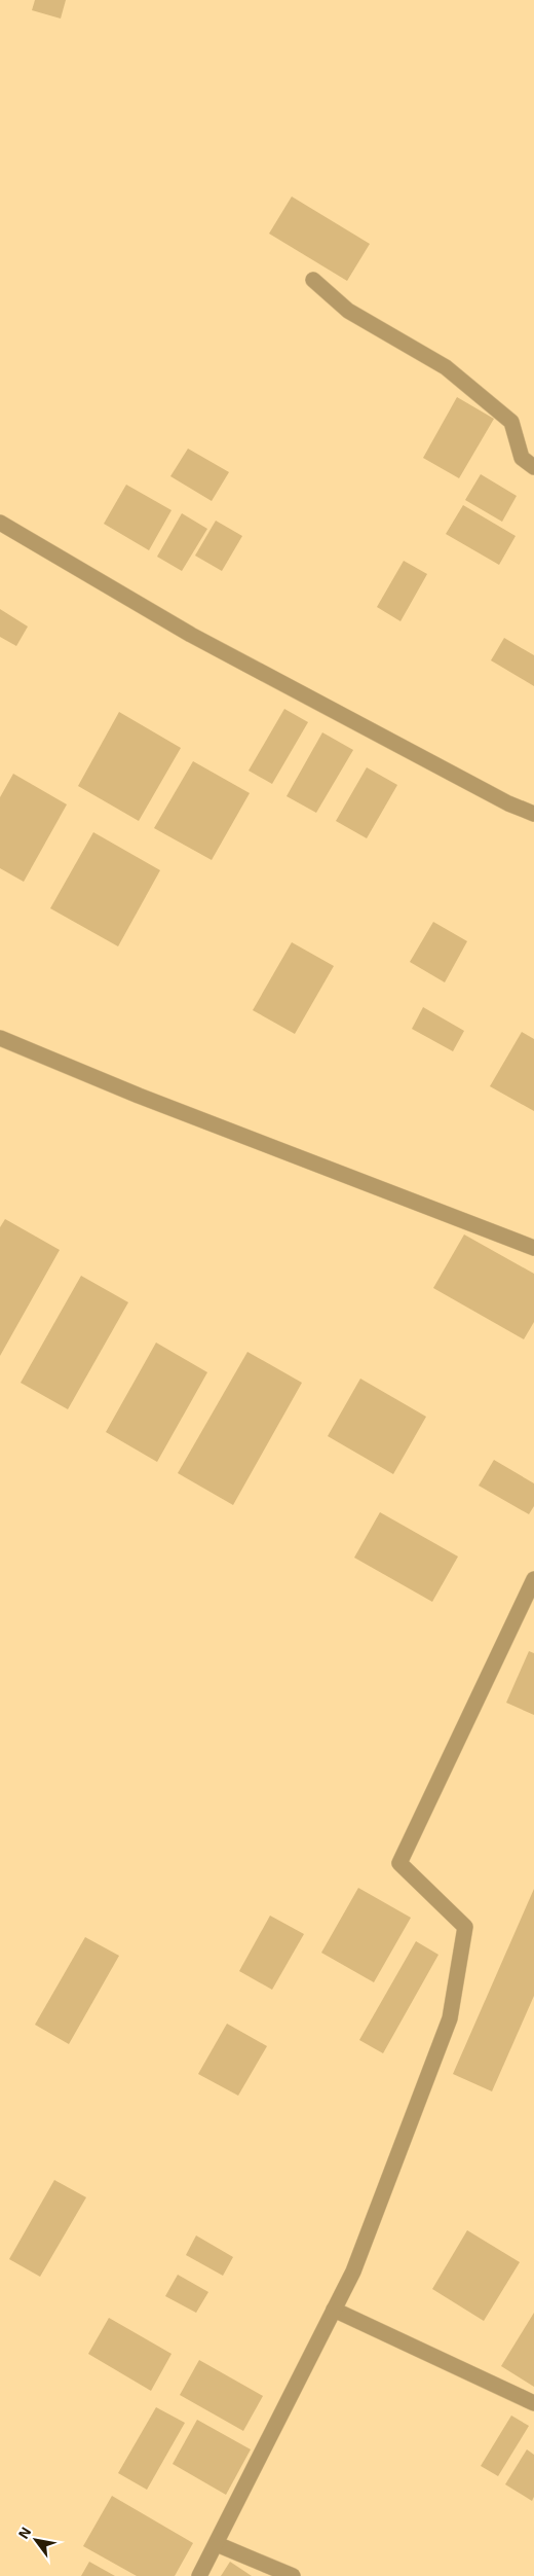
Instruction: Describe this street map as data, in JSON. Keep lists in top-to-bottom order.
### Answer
{
  "north": "top left"
}
